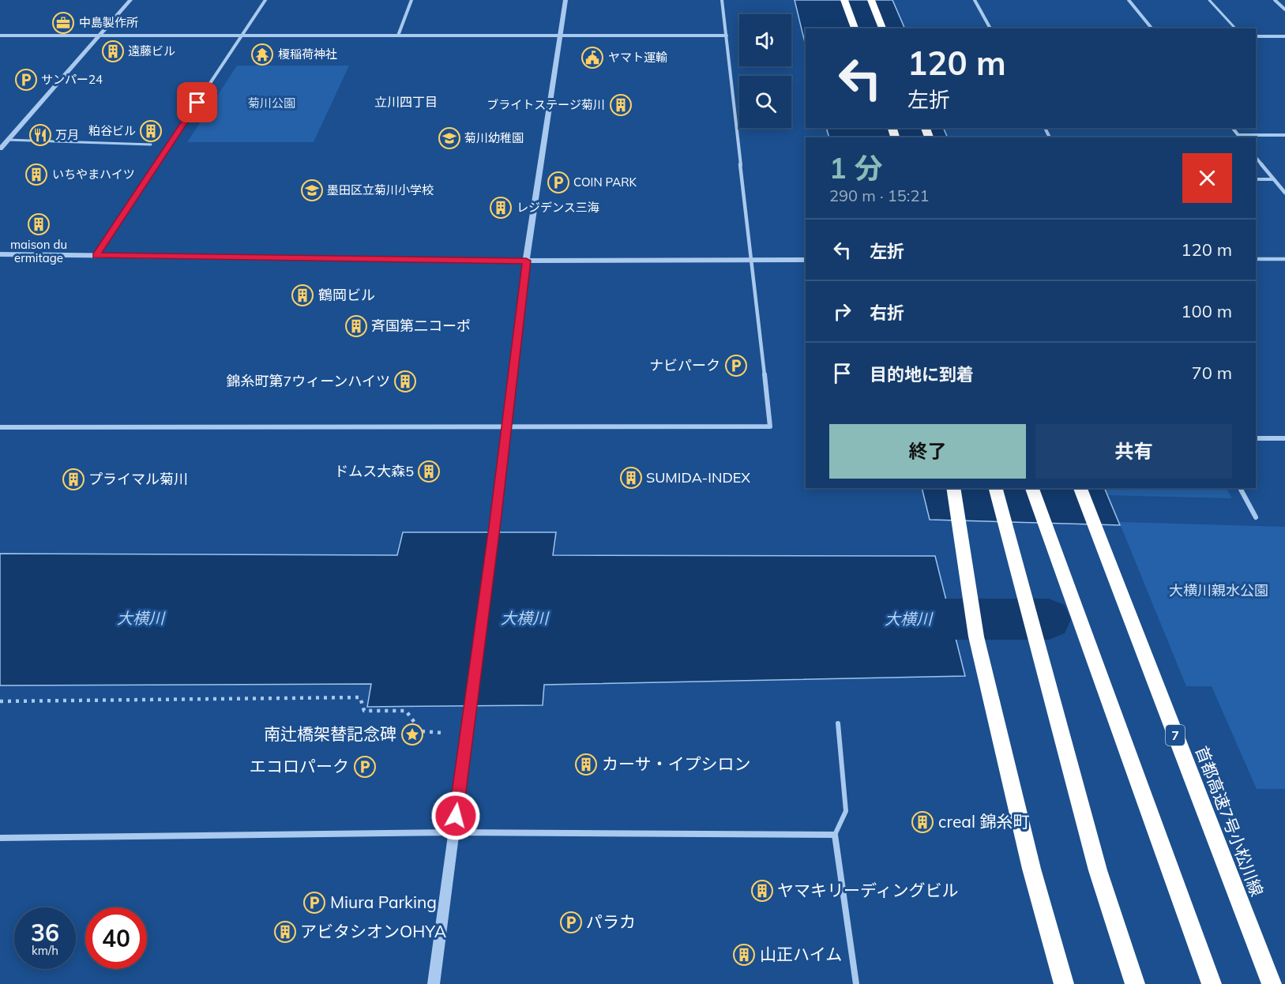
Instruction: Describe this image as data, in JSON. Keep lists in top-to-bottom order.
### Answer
{
  "streets": {
    "highway": ["7", "首都高速7号小松川線"]
  },
  "districts": ["立川四丁目"],
  "water": ["大横川"],
  "parks": ["菊川公園", "大横川親水公園"],
  "places": {
    "office": ["中島製作所"],
    "building": [
      "遠藤ビル",
      "ブライトステージ菊川",
      "粕谷ビル",
      "いちやまハイツ",
      "レジデンス三海",
      "maison du ermitage",
      "鶴岡ビル",
      "斉国第二コーポ",
      "錦糸町第7ウィーンハイツ",
      "ドムス大森5",
      "SUMIDA-INDEX",
      "プライマル菊川",
      "カーサ・イプシロン",
      "creal 錦糸町",
      "ヤマキリーディングビル",
      "アビタシオンOHYA",
      "山正ハイム"
    ],
    "temple": ["榎稲荷神社"],
    "public building": ["ヤマト運輸"],
    "parking": [
      "サンパー24",
      "COIN PARK",
      "ナビパーク",
      "エコロパーク",
      "Miura Parking",
      "パラカ"
    ],
    "restaurant": ["万月"],
    "school or university": ["菊川幼稚園", "墨田区立菊川小学校"],
    "place": ["南辻橋架替記念碑"]
  },
  "page": {
    "turn": ["120 m", "左折"],
    "heading": ["1 分", "290 m · 15:21"],
    "list": [
      {
        "name": "左折",
        "value": "120 m"
      },
      {
        "name": "右折",
        "value": "100 m"
      },
      {
        "name": "目的地に到着",
        "value": "70 m"
      }
    ],
    "buttons": ["終了", "共有"],
    "speed": "36 km/h",
    "limit": "40"
  }
}
